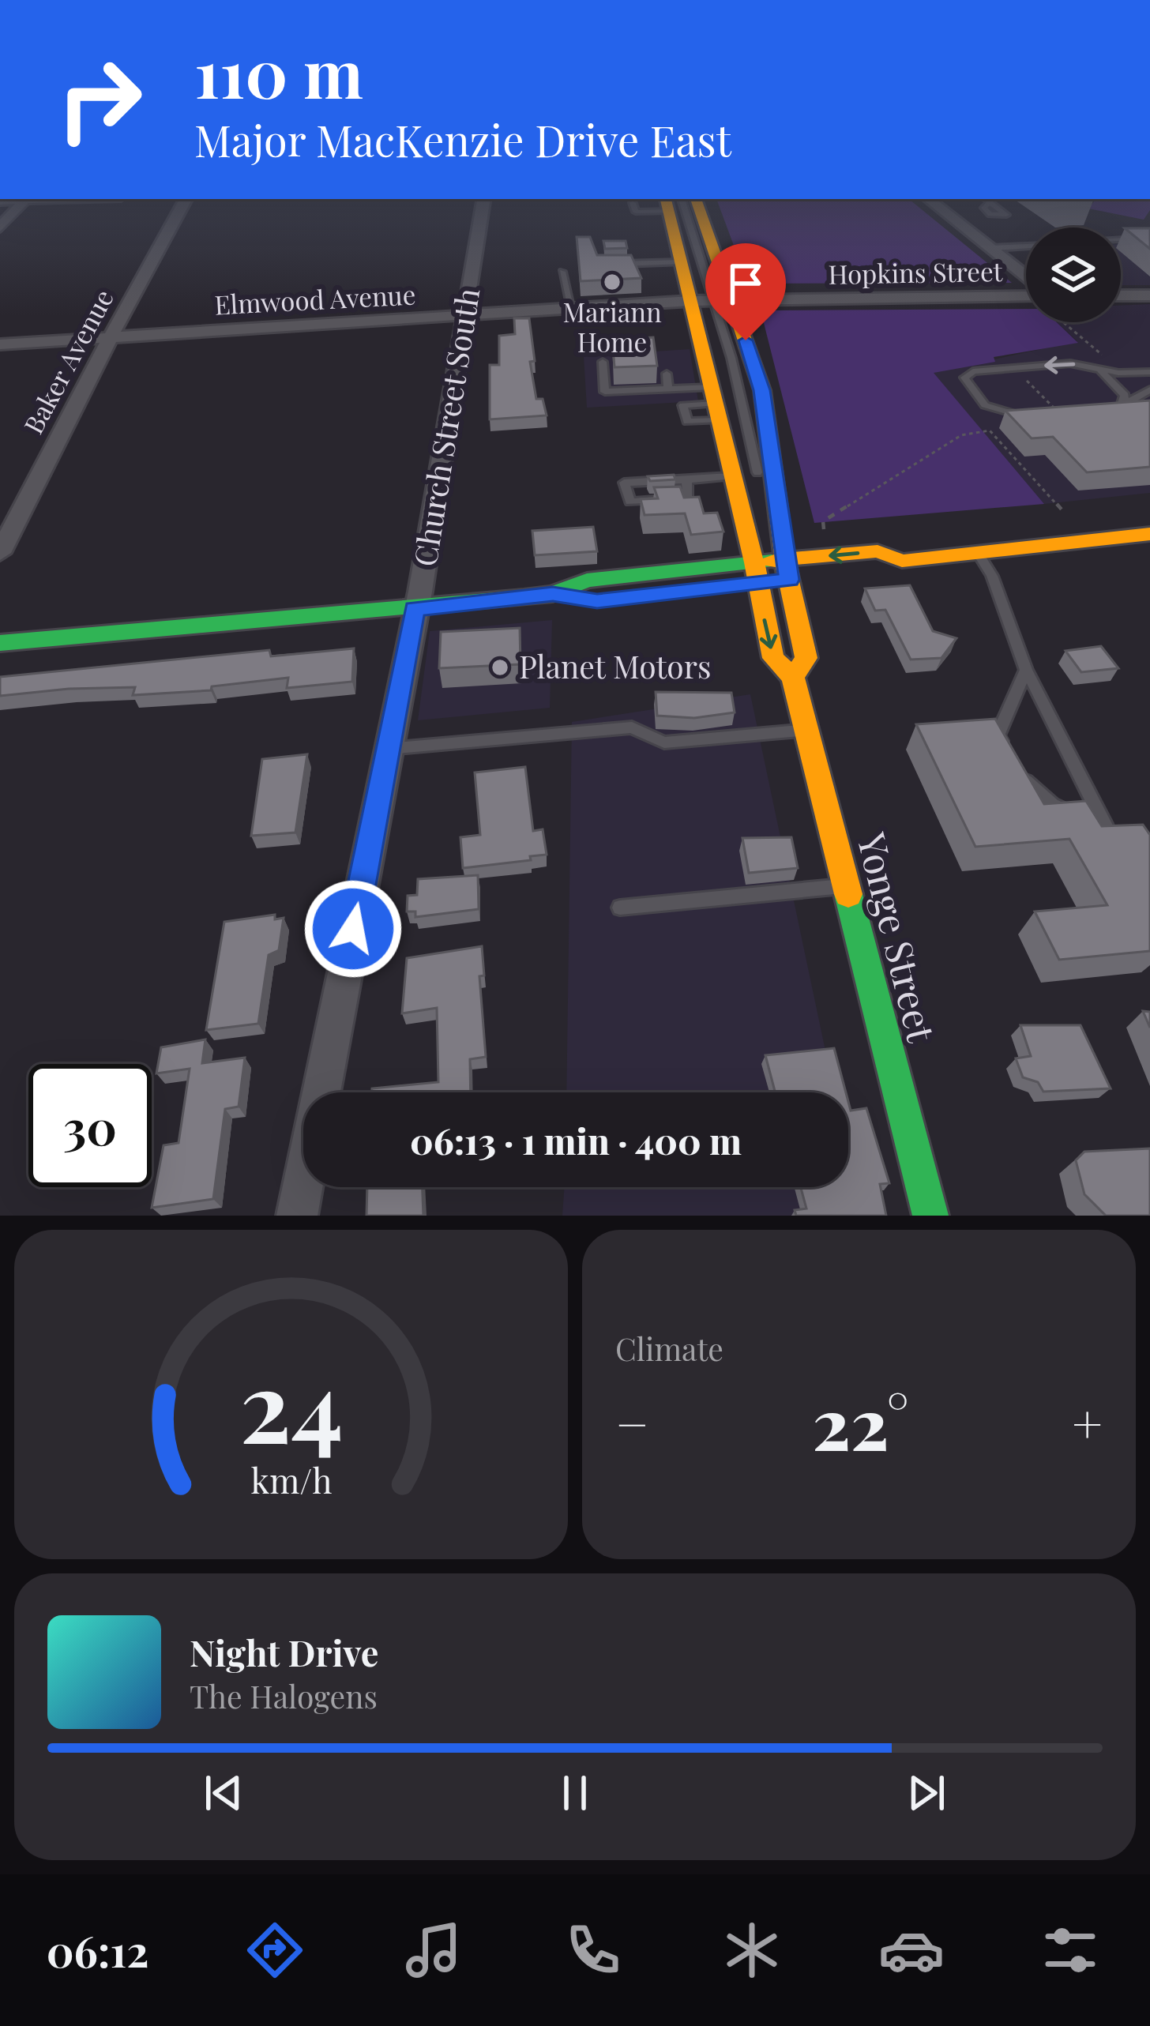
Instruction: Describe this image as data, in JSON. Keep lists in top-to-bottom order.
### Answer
{
  "streets": {
    "main road": ["Yonge Street"],
    "street": [
      "Hopkins Street",
      "Elmwood Avenue",
      "Baker Avenue",
      "Church Street South"
    ]
  },
  "crossings": [
    ["Hopkins Street", "Elmwood Avenue"],
    ["Hopkins Street", "Yonge Street"],
    ["Elmwood Avenue", "Baker Avenue"],
    ["Elmwood Avenue", "Church Street South"],
    ["Elmwood Avenue", "Yonge Street"]
  ],
  "places": ["Mariann Home", "Planet Motors"],
  "page": {
    "turn": ["110 m", "Major MacKenzie Drive East"],
    "limit": "30",
    "trip": "06:13 · 1 min · 400 m",
    "tile": "Climate",
    "heat": ["−", "22°", "+"],
    "song": ["Night Drive", "The Halogens"],
    "tabs": "06:12",
    "gauge": ["24", "km/h"]
  }
}
